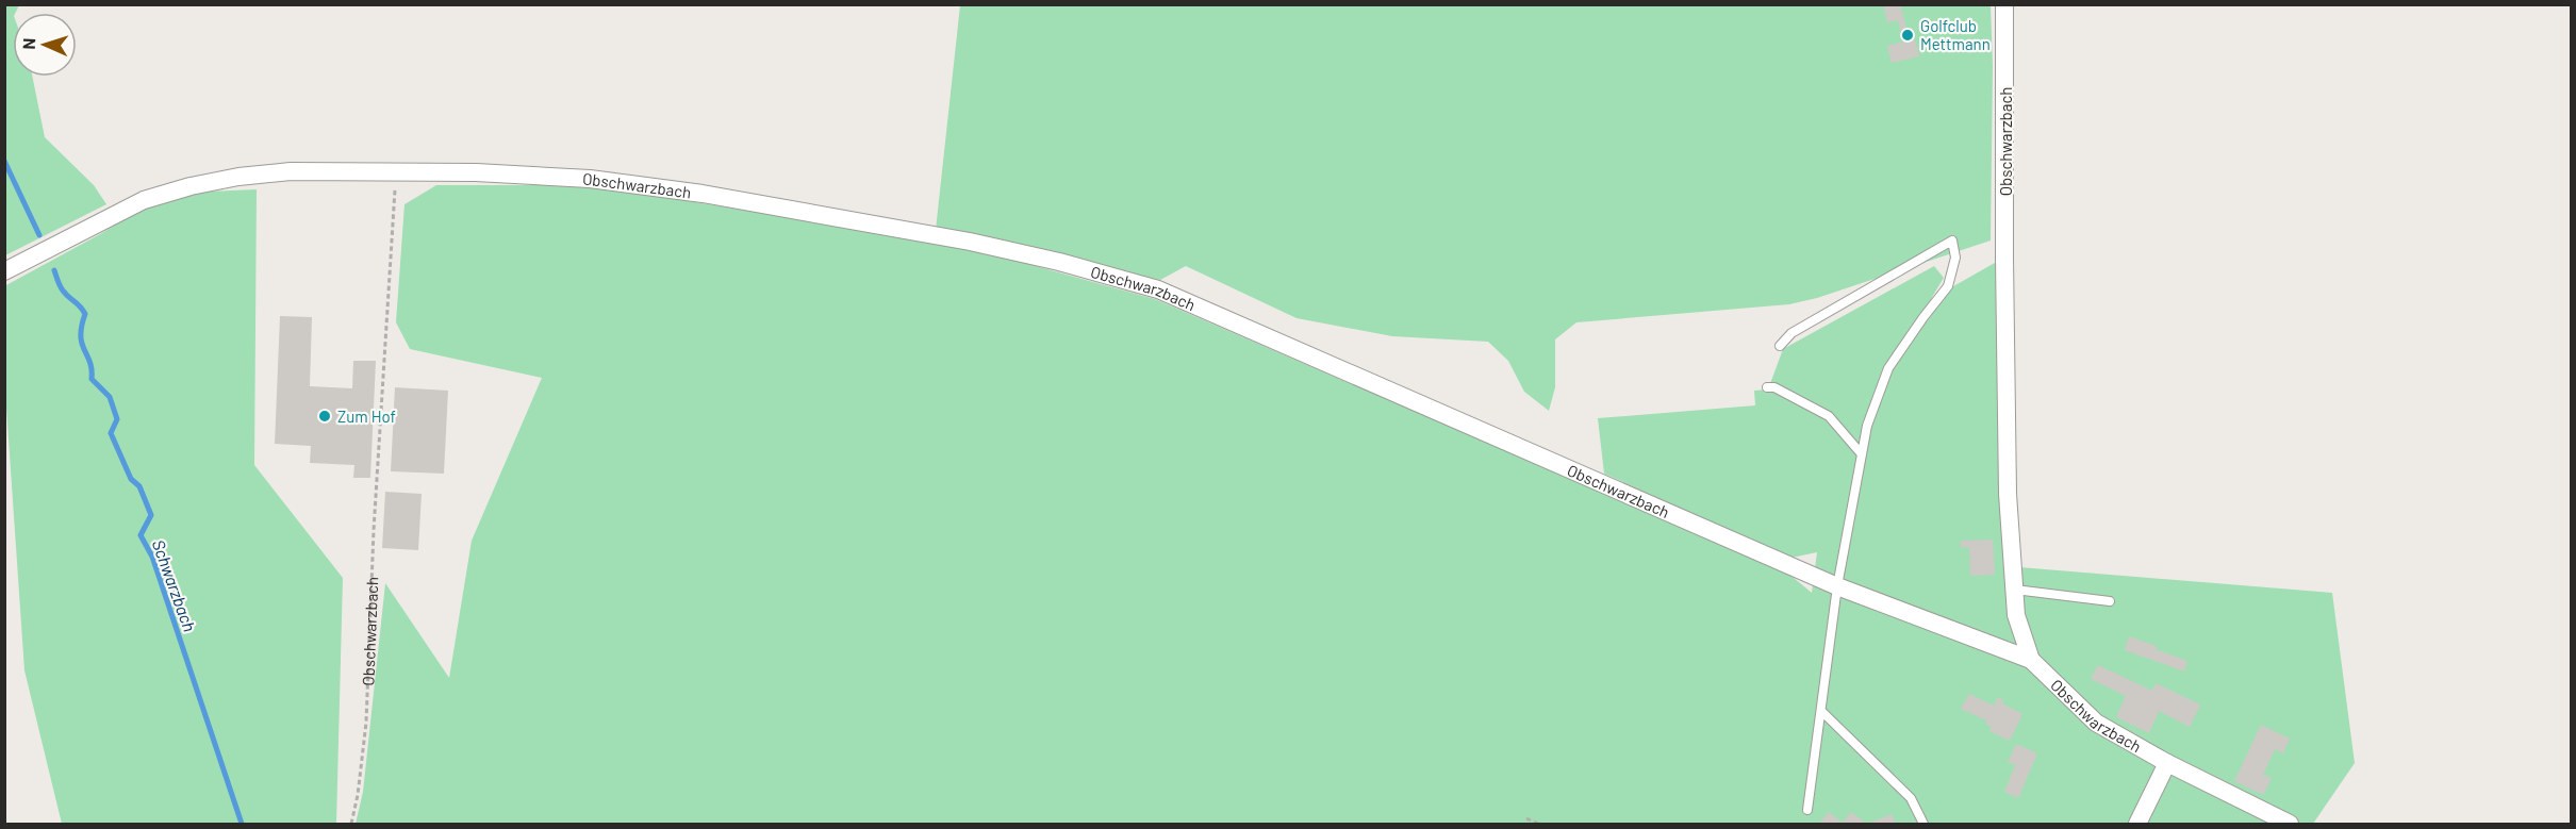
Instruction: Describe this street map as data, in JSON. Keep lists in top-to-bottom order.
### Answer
{
  "streets": {
    "street": ["Obschwarzbach"]
  },
  "water": ["Schwarzbach"],
  "places": ["Golfclub Mettmann", "Zum Hof"],
  "north": "left"
}
